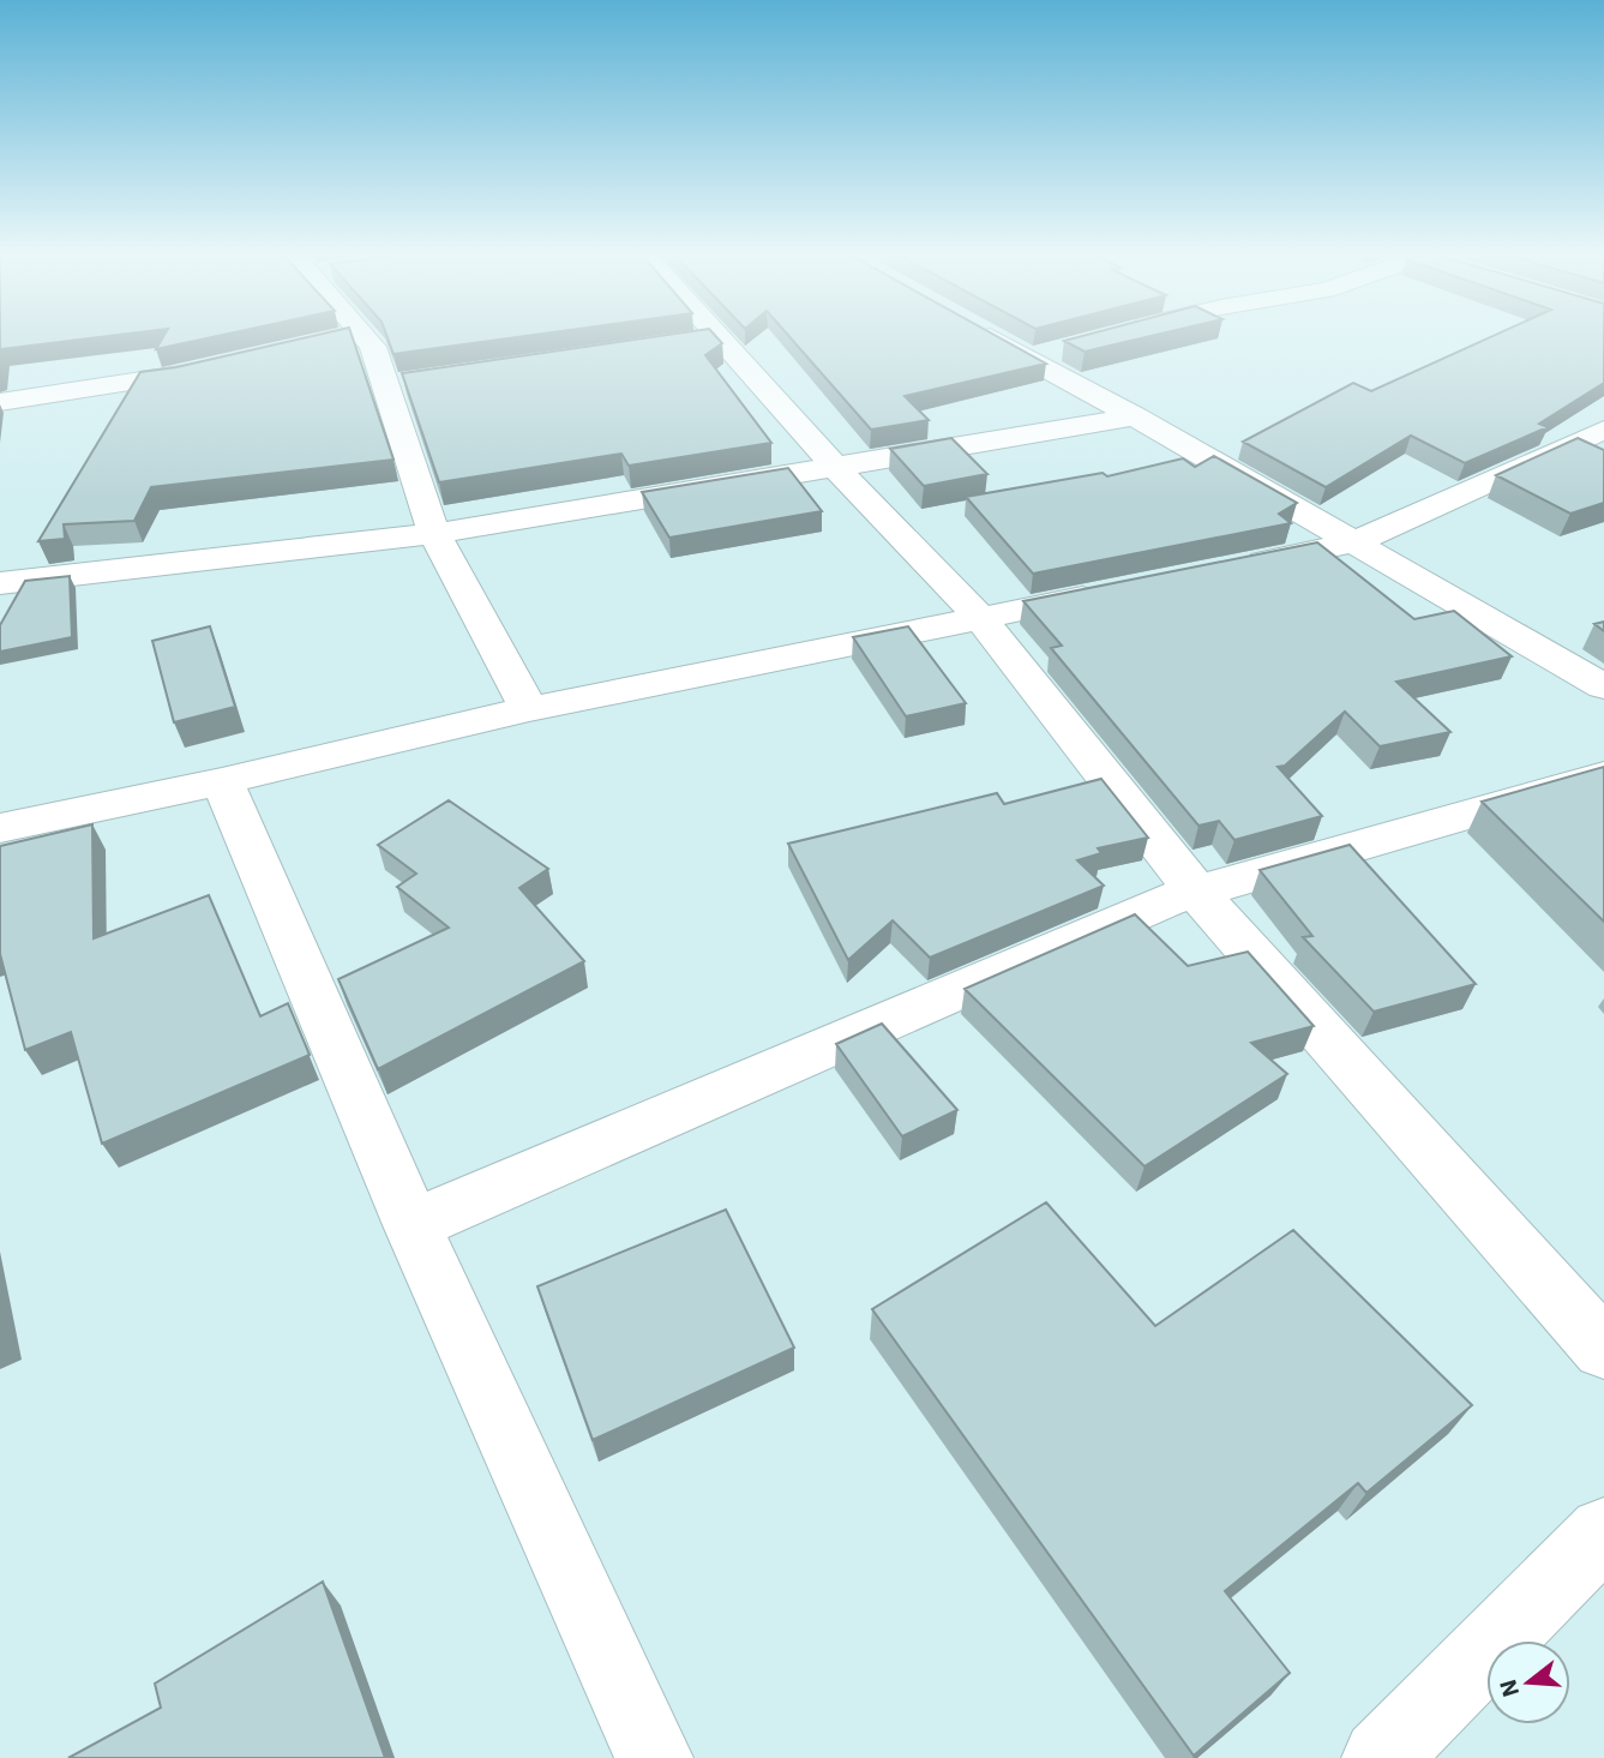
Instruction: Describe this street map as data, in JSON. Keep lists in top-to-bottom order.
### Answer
{
  "north": "left"
}
